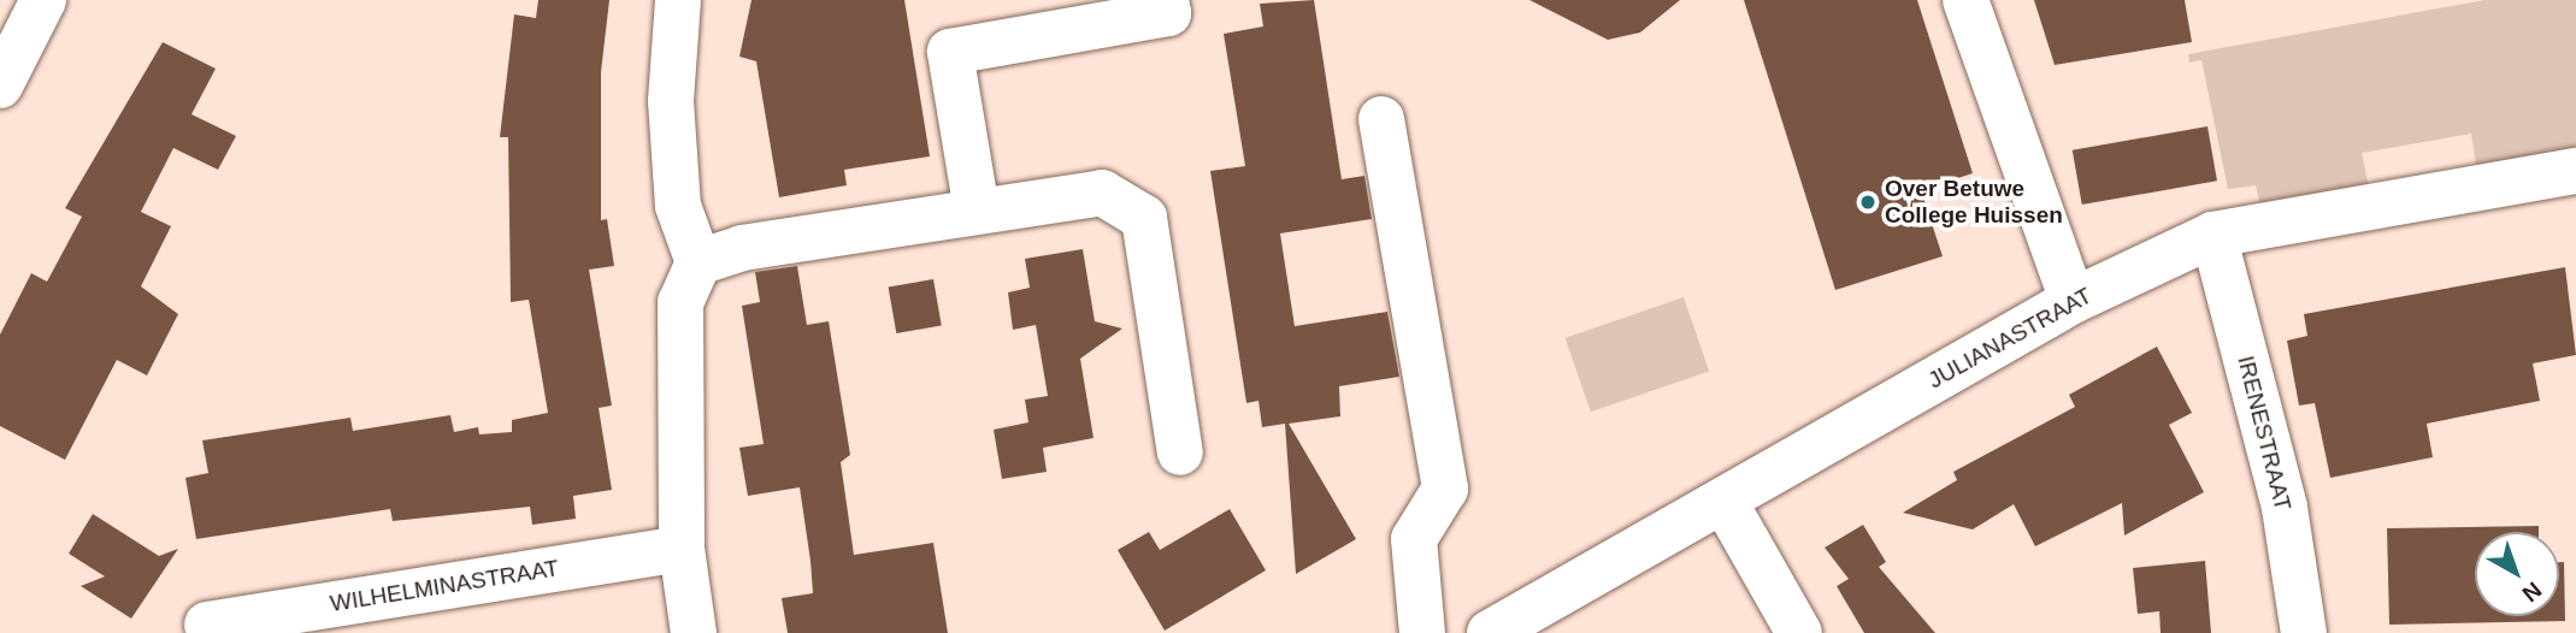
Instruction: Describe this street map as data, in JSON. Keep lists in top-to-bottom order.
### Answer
{
  "streets": {
    "street": ["JULIANASTRAAT", "IRENESTRAAT", "WILHELMINASTRAAT"]
  },
  "crossings": [
    ["JULIANASTRAAT", "IRENESTRAAT"]
  ],
  "places": ["Over Betuwe College Huissen"],
  "north": "bottom right"
}
